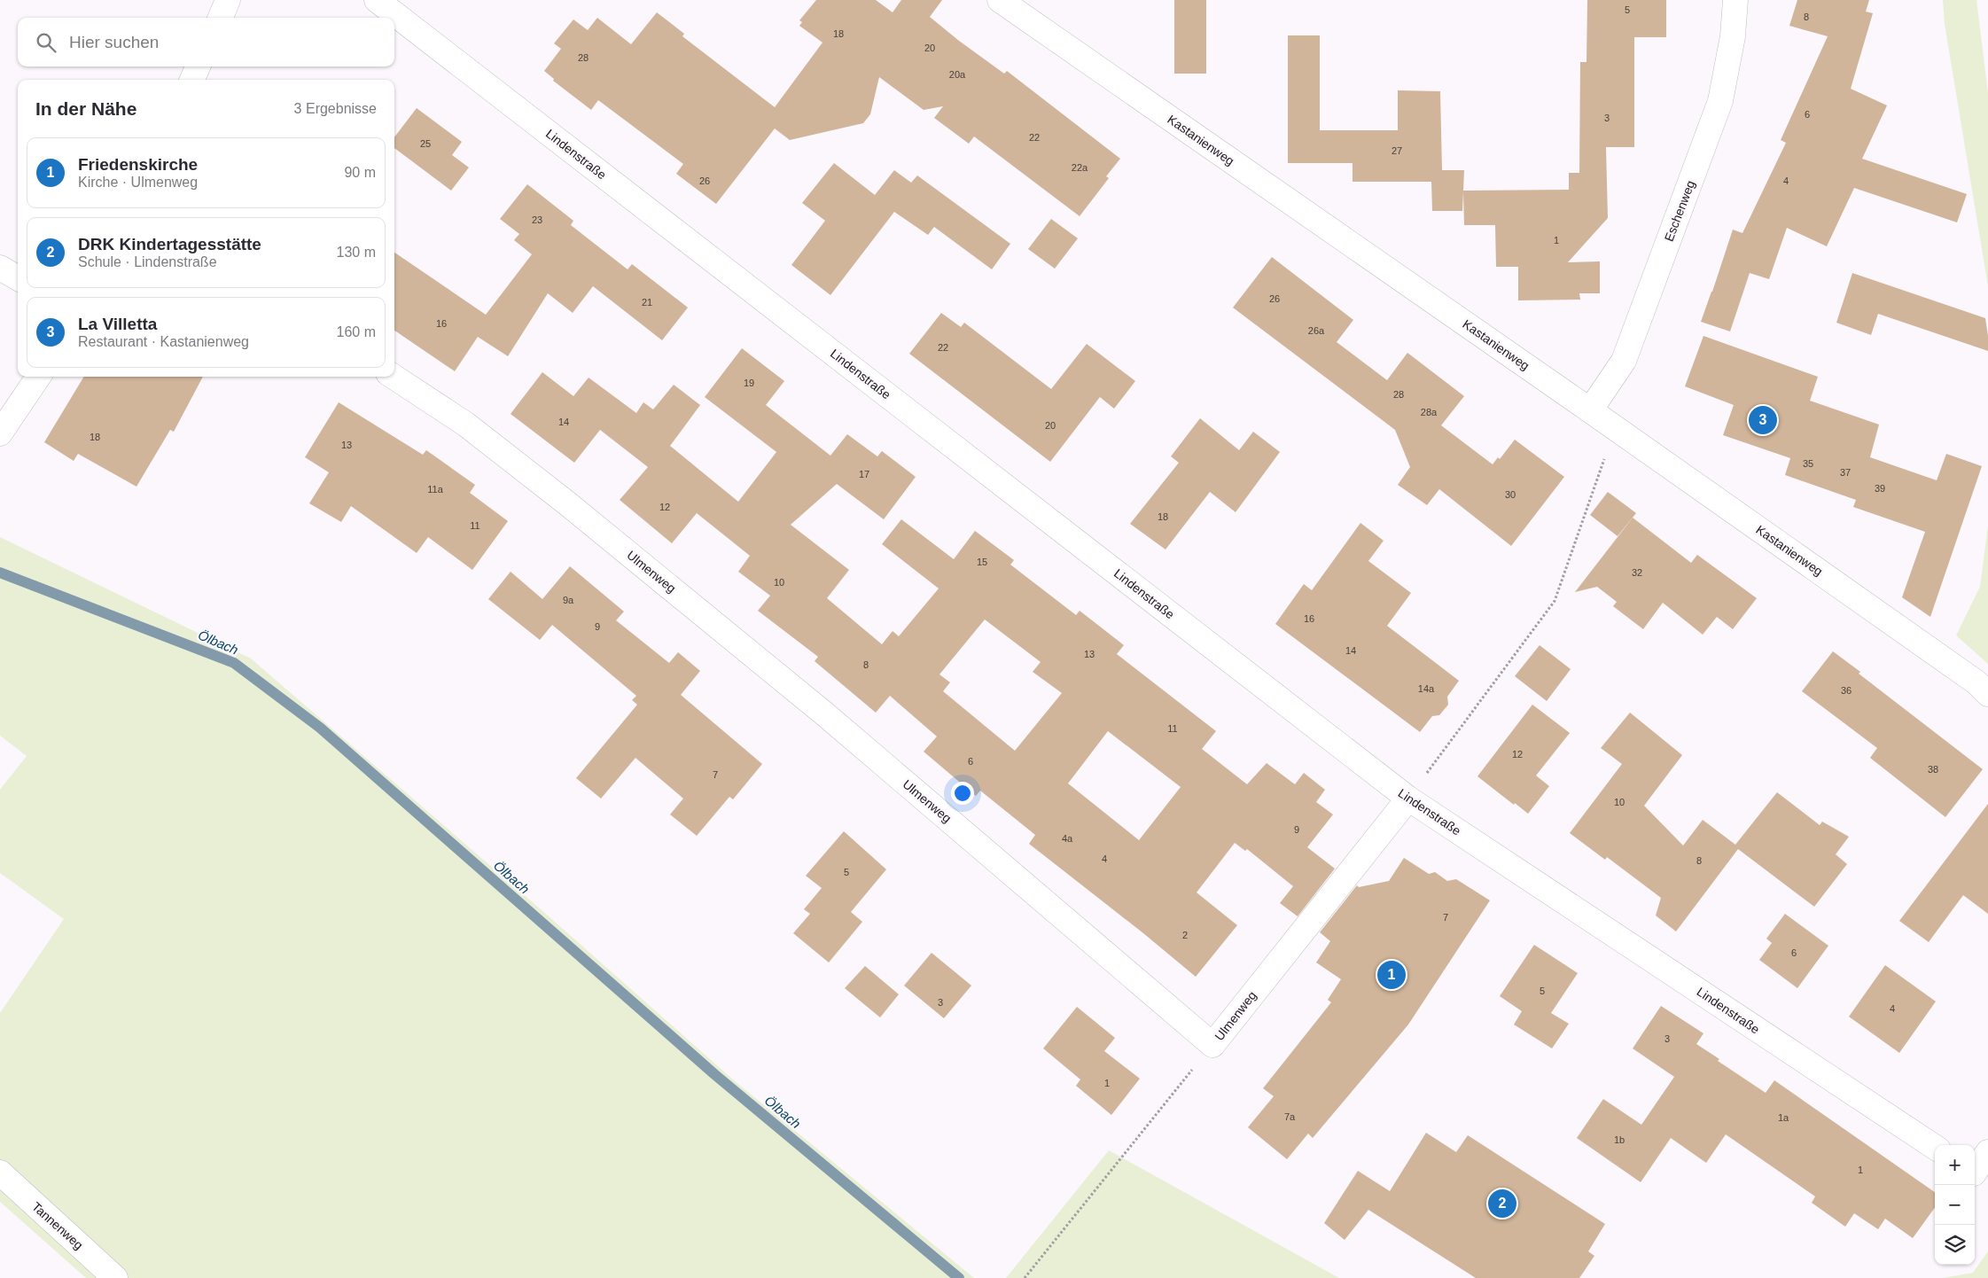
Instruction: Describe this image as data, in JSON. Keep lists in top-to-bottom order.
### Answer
{
  "streets": {
    "street": [
      "Kastanienweg",
      "Lindenstraße",
      "Eschenweg",
      "Ulmenweg",
      "Tannenweg"
    ]
  },
  "crossings": [
    ["Kastanienweg", "Eschenweg"],
    ["Lindenstraße", "Ulmenweg"]
  ],
  "water": ["Ölbach"],
  "house_numbers": [
    "5",
    "8",
    "18",
    "20",
    "28",
    "20a",
    "6",
    "3",
    "22",
    "25",
    "27",
    "22a",
    "26",
    "4",
    "23",
    "1",
    "26",
    "21",
    "16",
    "26a",
    "22",
    "19",
    "28",
    "28a",
    "14",
    "20",
    "18",
    "13",
    "35",
    "37",
    "17",
    "39",
    "11a",
    "30",
    "12",
    "18",
    "11",
    "15",
    "32",
    "10",
    "9a",
    "16",
    "9",
    "14",
    "13",
    "8",
    "14a",
    "36",
    "11",
    "12",
    "6",
    "38",
    "7",
    "10",
    "9",
    "4a",
    "4",
    "8",
    "5",
    "7",
    "2",
    "6",
    "5",
    "3",
    "4",
    "3",
    "1",
    "7a",
    "1a",
    "1b",
    "1"
  ],
  "page": {
    "search": "Hier suchen",
    "heading": ["In der Nähe", "3 Ergebnisse"],
    "list": [
      {
        "mark": "1",
        "name": "Friedenskirche",
        "note": "Kirche · Ulmenweg",
        "value": "90 m"
      },
      {
        "mark": "2",
        "name": "DRK Kindertagesstätte",
        "note": "Schule · Lindenstraße",
        "value": "130 m"
      },
      {
        "mark": "3",
        "name": "La Villetta",
        "note": "Restaurant · Kastanienweg",
        "value": "160 m"
      }
    ],
    "pins": ["3", "1", "2"],
    "map_buttons": ["+", "−"]
  }
}
